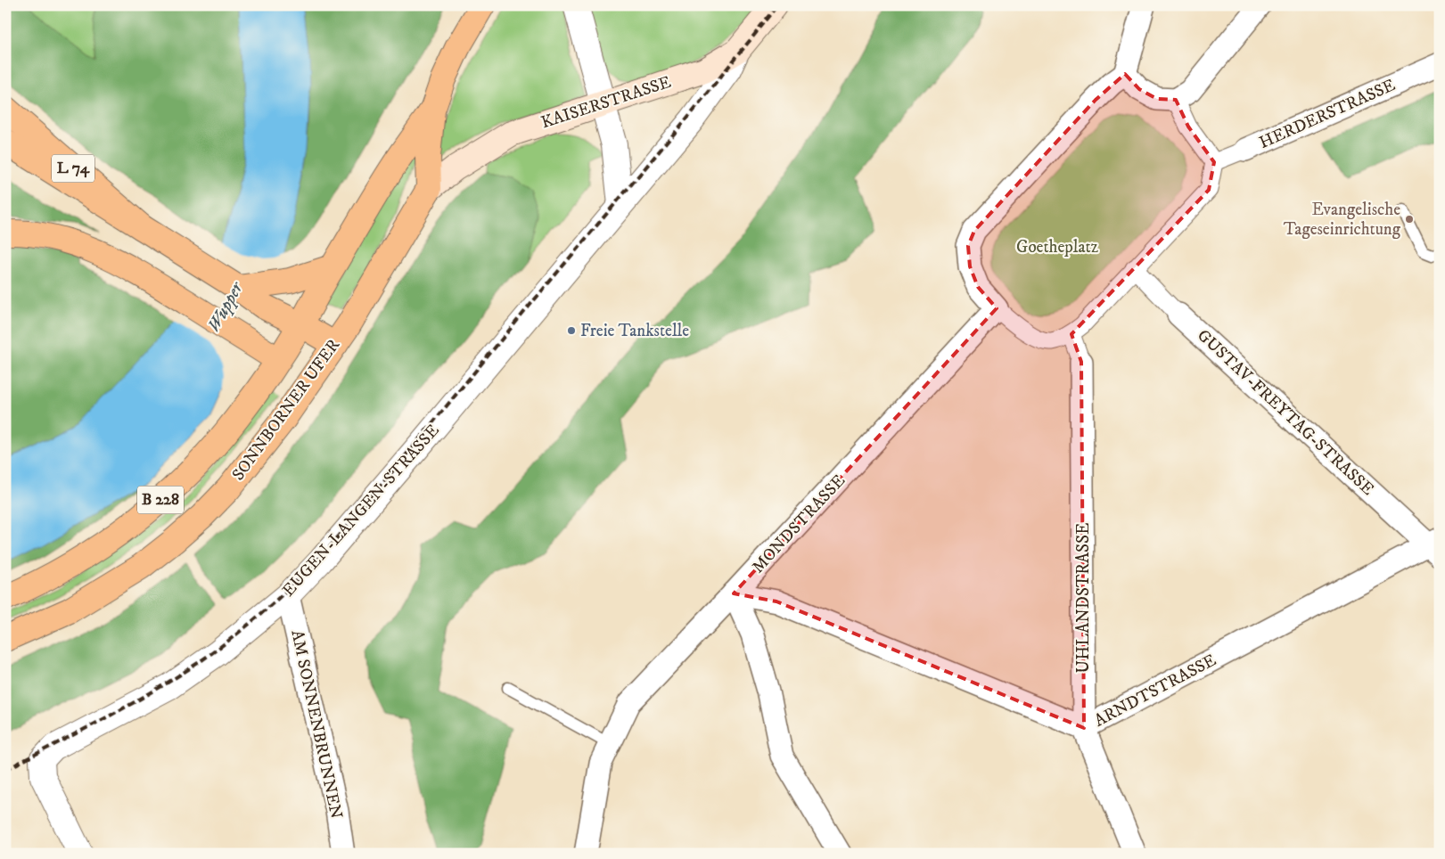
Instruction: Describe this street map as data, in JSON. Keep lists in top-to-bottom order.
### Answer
{
  "streets": {
    "main road": [
      "KAISERSTRASSE",
      "L 74",
      "SONNBORNER UFER",
      "B 228"
    ],
    "street": [
      "HERDERSTRASSE",
      "GUSTAV-FREYTAG-STRASSE",
      "EUGEN-LANGEN-STRASSE",
      "MONDSTRASSE",
      "UHLANDSTRASSE",
      "ARNDTSTRASSE",
      "AM SONNENBRUNNEN"
    ]
  },
  "crossings": [
    ["KAISERSTRASSE", "SONNBORNER UFER"],
    ["KAISERSTRASSE", "EUGEN-LANGEN-STRASSE"],
    ["GUSTAV-FREYTAG-STRASSE", "ARNDTSTRASSE"],
    ["EUGEN-LANGEN-STRASSE", "AM SONNENBRUNNEN"],
    ["MONDSTRASSE", "ARNDTSTRASSE"],
    ["UHLANDSTRASSE", "ARNDTSTRASSE"]
  ],
  "water": ["Wupper"],
  "parks": ["Goetheplatz"],
  "places": ["Evangelische Tageseinrichtung", "Freie Tankstelle"]
}
